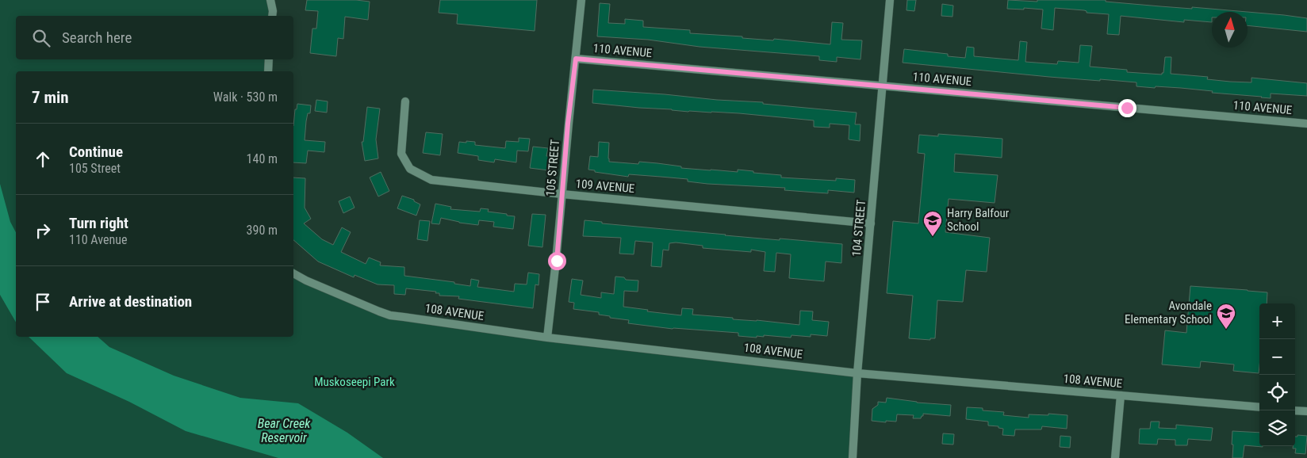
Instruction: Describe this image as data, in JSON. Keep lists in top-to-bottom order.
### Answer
{
  "streets": {
    "street": [
      "110 AVENUE",
      "105 STREET",
      "109 AVENUE",
      "104 STREET",
      "108 AVENUE"
    ]
  },
  "crossings": [
    ["110 AVENUE", "105 STREET"],
    ["110 AVENUE", "104 STREET"],
    ["105 STREET", "109 AVENUE"],
    ["105 STREET", "108 AVENUE"],
    ["109 AVENUE", "104 STREET"],
    ["104 STREET", "108 AVENUE"]
  ],
  "water": ["Bear Creek Reservoir"],
  "parks": ["Muskoseepi Park"],
  "places": {
    "school or university": ["Harry Balfour School", "Avondale Elementary School"]
  },
  "north": "top",
  "page": {
    "search": "Search here",
    "heading": ["7 min", "Walk · 530 m"],
    "list": [
      ["Continue", "105 Street", "140 m"],
      ["Turn right", "110 Avenue", "390 m"],
      "Arrive at destination"
    ],
    "map_buttons": ["+", "−"]
  }
}
